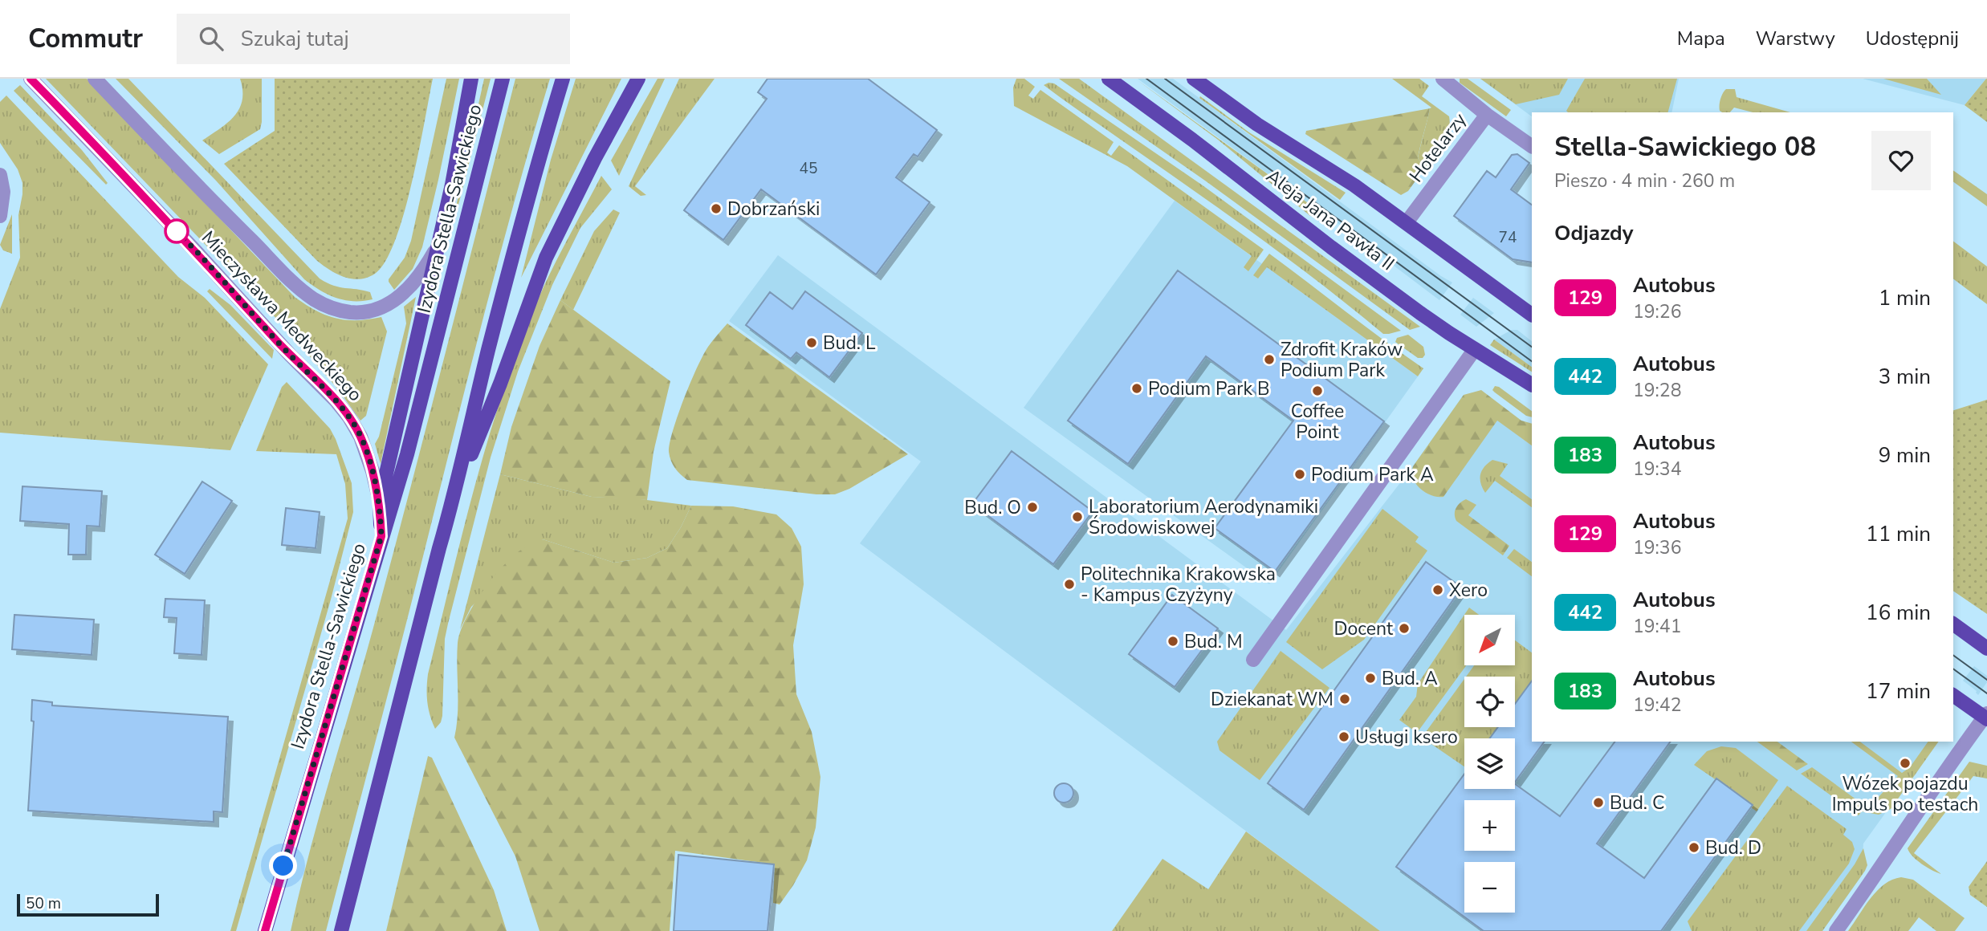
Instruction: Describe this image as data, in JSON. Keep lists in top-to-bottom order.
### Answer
{
  "streets": {
    "main road": ["Izydora Stella-Sawickiego", "Aleja Jana Pawła II"],
    "street": ["Hotelarzy", "Mieczysława Medweckiego"]
  },
  "crossings": [
    ["Hotelarzy", "Aleja Jana Pawła II"]
  ],
  "places": [
    "Dobrzański",
    "Bud. L",
    "Zdrofit Kraków Podium Park",
    "Podium Park B",
    "Coffee Point",
    "Podium Park A",
    "Bud. O",
    "Laboratorium Aerodynamiki Środowiskowej",
    "Politechnika Krakowska - Kampus Czyżyny",
    "Xero",
    "Docent",
    "Bud. M",
    "Bud. A",
    "Dziekanat WM",
    "Usługi ksero",
    "Wózek pojazdu Impuls po testach",
    "Bud. C",
    "Bud. D"
  ],
  "lines": ["bus line 129"],
  "house_numbers": ["45", "74"],
  "scale_bar": "50 m",
  "north": "bottom left",
  "page": {
    "header": "Commutr",
    "search": "Szukaj tutaj",
    "nav": ["Mapa", "Warstwy", "Udostępnij"],
    "heading": [
      ["Stella-Sawickiego 08", "Pieszo · 4 min · 260 m"],
      "Odjazdy"
    ],
    "list": [
      {
        "mark": "129",
        "name": "Autobus",
        "note": "19:26",
        "value": "1 min"
      },
      {
        "mark": "442",
        "name": "Autobus",
        "note": "19:28",
        "value": "3 min"
      },
      {
        "mark": "183",
        "name": "Autobus",
        "note": "19:34",
        "value": "9 min"
      },
      {
        "mark": "129",
        "name": "Autobus",
        "note": "19:36",
        "value": "11 min"
      },
      {
        "mark": "442",
        "name": "Autobus",
        "note": "19:41",
        "value": "16 min"
      },
      {
        "mark": "183",
        "name": "Autobus",
        "note": "19:42",
        "value": "17 min"
      }
    ],
    "map_buttons": ["+", "−"],
    "scale": "50 m"
  }
}
